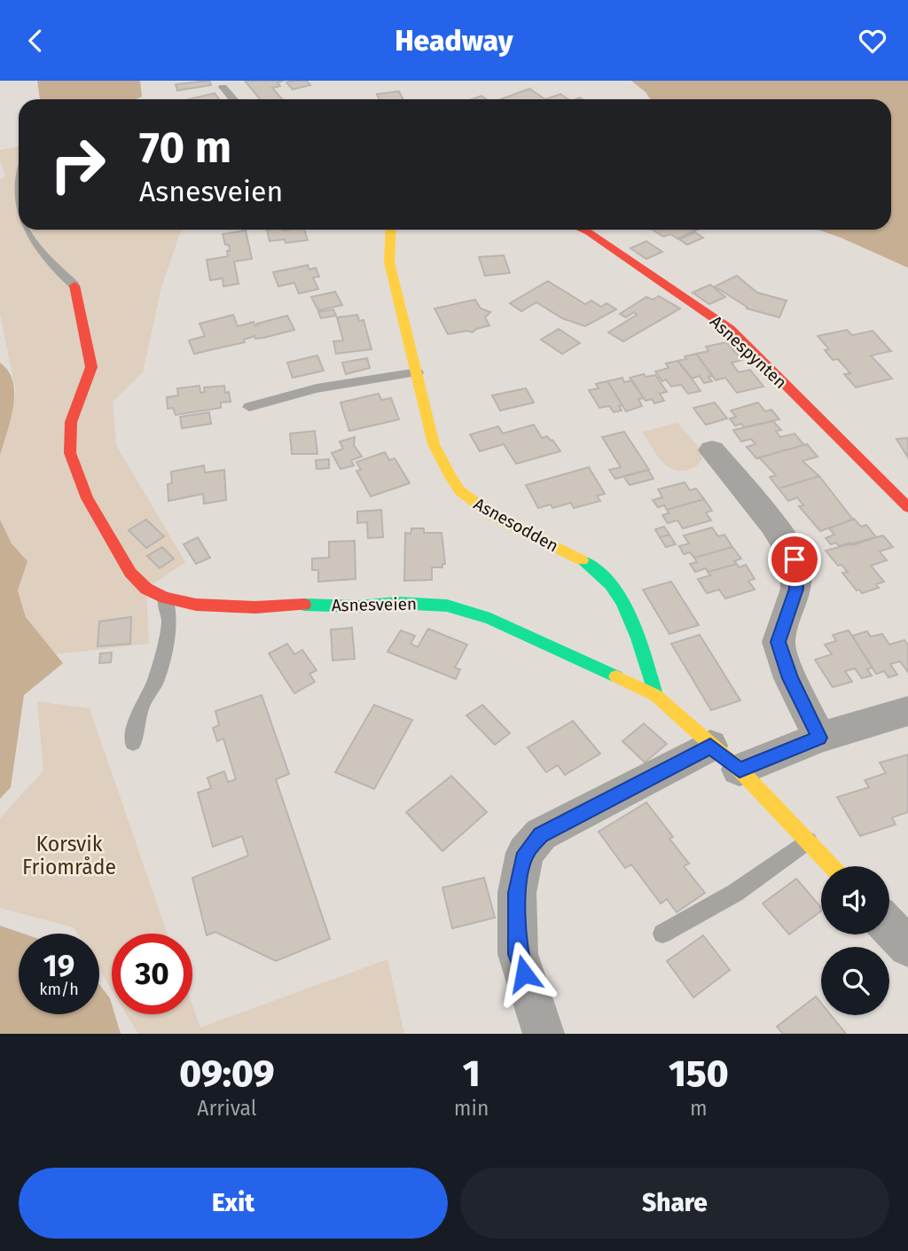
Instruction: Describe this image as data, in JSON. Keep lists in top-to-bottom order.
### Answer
{
  "streets": {
    "street": ["Asnespynten", "Asnesodden", "Asnesveien"]
  },
  "crossings": [
    ["Asnesodden", "Asnesveien"]
  ],
  "parks": ["Korsvik Friområde"],
  "page": {
    "header": "Headway",
    "turn": ["70 m", "Asnesveien"],
    "speed": "19 km/h",
    "limit": "30",
    "eta": [
      "09:09",
      "Arrival",
      "1",
      "min",
      "150",
      "m"
    ],
    "buttons": ["Exit", "Share"]
  }
}
